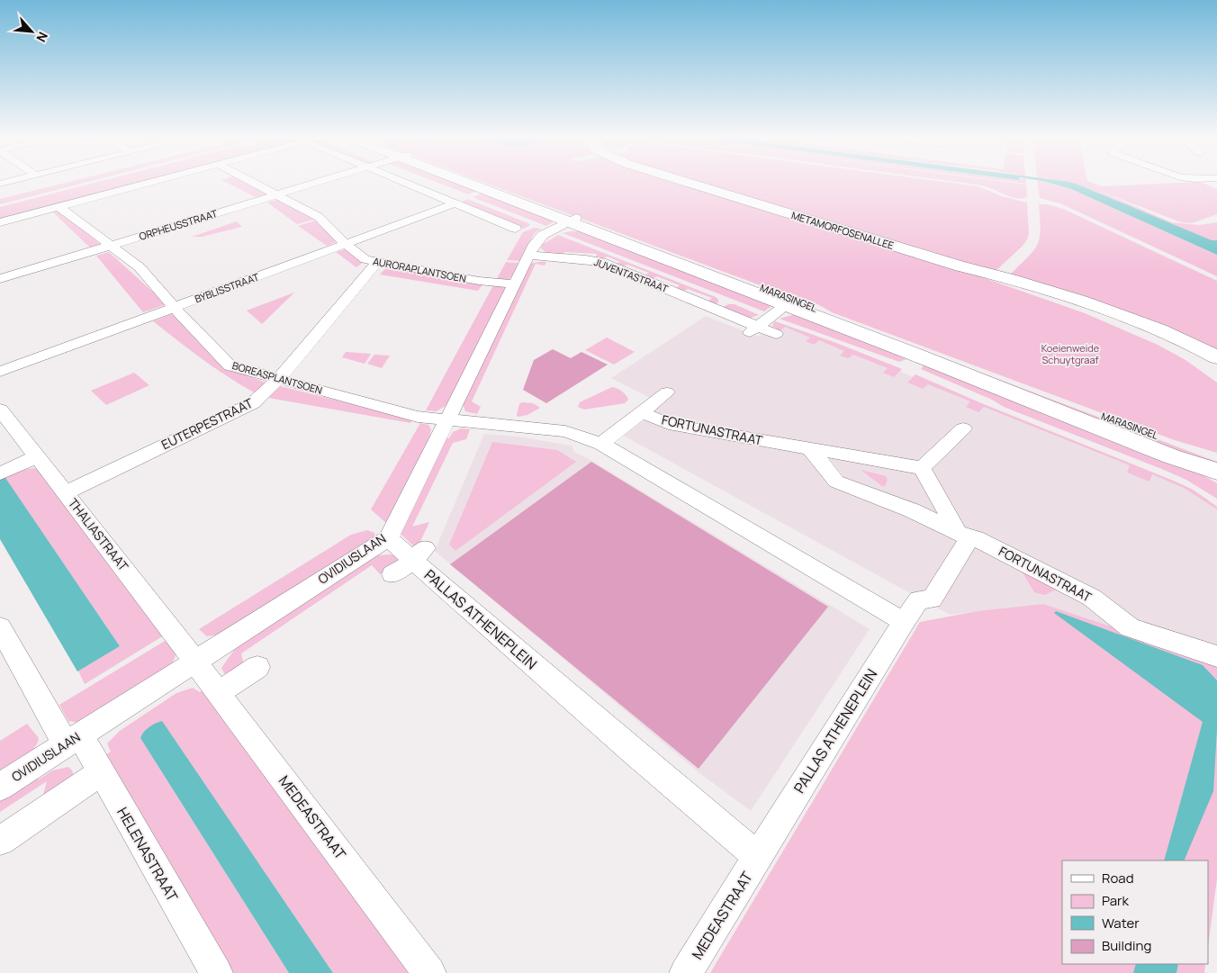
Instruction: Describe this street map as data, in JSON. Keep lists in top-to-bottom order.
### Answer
{
  "streets": {
    "street": [
      "ORPHEUSSTRAAT",
      "METAMORFOSENALLEE",
      "AURORAPLANTSOEN",
      "JUVENTASTRAAT",
      "BYBLISSTRAAT",
      "MARASINGEL",
      "BOREASPLANTSOEN",
      "EUTERPESTRAAT",
      "FORTUNASTRAAT",
      "THALIASTRAAT",
      "OVIDIUSLAAN",
      "PALLAS ATHENEPLEIN",
      "MEDEASTRAAT",
      "HELENASTRAAT"
    ]
  },
  "crossings": [
    ["ORPHEUSSTRAAT", "AURORAPLANTSOEN"],
    ["ORPHEUSSTRAAT", "BOREASPLANTSOEN"],
    ["AURORAPLANTSOEN", "BYBLISSTRAAT"],
    ["AURORAPLANTSOEN", "EUTERPESTRAAT"],
    ["AURORAPLANTSOEN", "OVIDIUSLAAN"],
    ["JUVENTASTRAAT", "OVIDIUSLAAN"],
    ["BYBLISSTRAAT", "BOREASPLANTSOEN"],
    ["MARASINGEL", "OVIDIUSLAAN"],
    ["BOREASPLANTSOEN", "EUTERPESTRAAT"],
    ["BOREASPLANTSOEN", "OVIDIUSLAAN"],
    ["EUTERPESTRAAT", "THALIASTRAAT"],
    ["FORTUNASTRAAT", "PALLAS ATHENEPLEIN"],
    ["THALIASTRAAT", "OVIDIUSLAAN"],
    ["THALIASTRAAT", "MEDEASTRAAT"],
    ["OVIDIUSLAAN", "PALLAS ATHENEPLEIN"],
    ["OVIDIUSLAAN", "MEDEASTRAAT"],
    ["OVIDIUSLAAN", "HELENASTRAAT"],
    ["PALLAS ATHENEPLEIN", "MEDEASTRAAT"]
  ],
  "parks": ["Koeienweide Schuytgraaf"],
  "legend": [
    "Road",
    "Park",
    "Water",
    "Building"
  ],
  "north": "bottom right"
}
